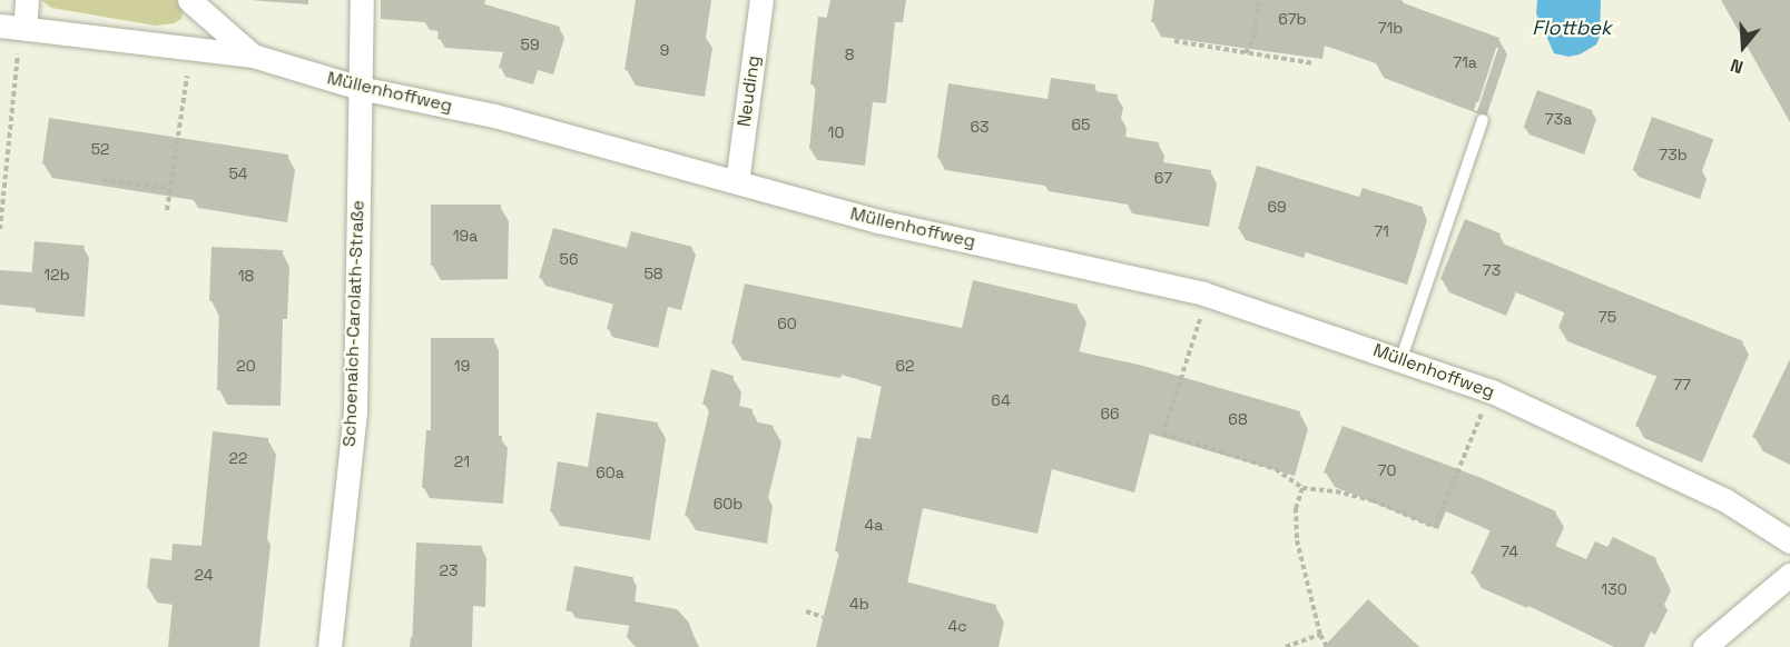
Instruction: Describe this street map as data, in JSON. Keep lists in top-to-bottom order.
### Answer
{
  "streets": {
    "street": ["Neuding", "Müllenhoffweg", "Schoenaich-Carolath-Straße"]
  },
  "crossings": [
    ["Neuding", "Müllenhoffweg"],
    ["Müllenhoffweg", "Schoenaich-Carolath-Straße"]
  ],
  "water": ["Flottbek"],
  "house_numbers": [
    "67b",
    "71b",
    "59",
    "9",
    "8",
    "71a",
    "73a",
    "65",
    "63",
    "10",
    "52",
    "73b",
    "54",
    "67",
    "69",
    "71",
    "19a",
    "56",
    "73",
    "58",
    "12b",
    "18",
    "75",
    "60",
    "20",
    "19",
    "62",
    "77",
    "64",
    "66",
    "68",
    "22",
    "21",
    "70",
    "60a",
    "60b",
    "4a",
    "74",
    "23",
    "24",
    "130",
    "4b",
    "4c"
  ],
  "north": "bottom"
}
